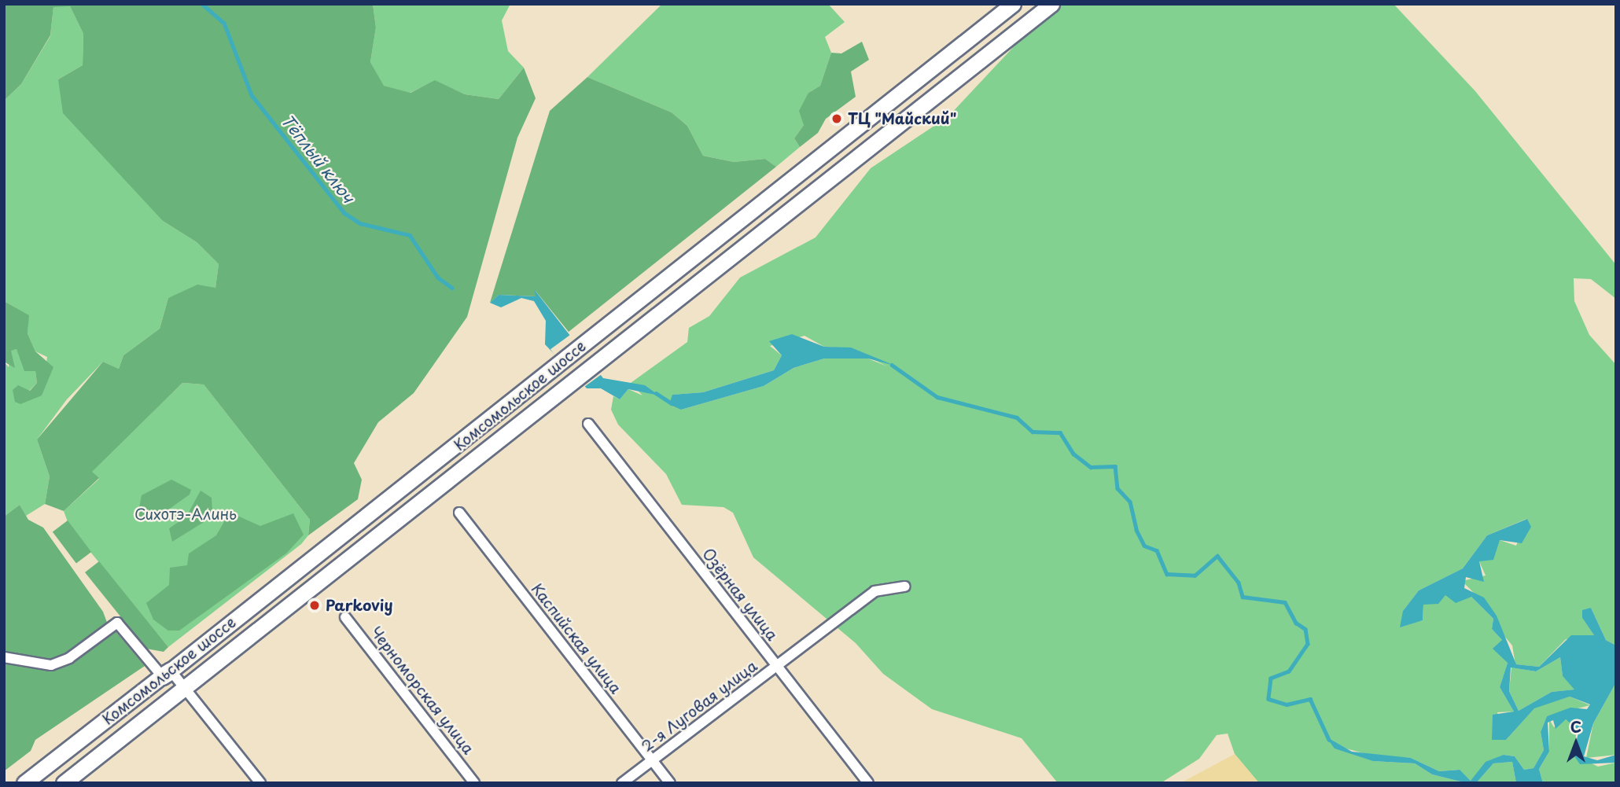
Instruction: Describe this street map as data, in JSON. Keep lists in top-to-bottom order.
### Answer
{
  "streets": {
    "main road": ["Комсомольское шоссе"],
    "street": [
      "Озёрная улица",
      "Каспийская улица",
      "Черноморская улица",
      "2-я Луговая улица"
    ]
  },
  "crossings": [
    ["Озёрная улица", "2-я Луговая улица"],
    ["Каспийская улица", "2-я Луговая улица"]
  ],
  "water": ["Тёплый ключ"],
  "parks": ["Сихотэ-Алинь"],
  "places": ["ТЦ \"Майский\"", "Parkoviy"],
  "north": "top"
}
